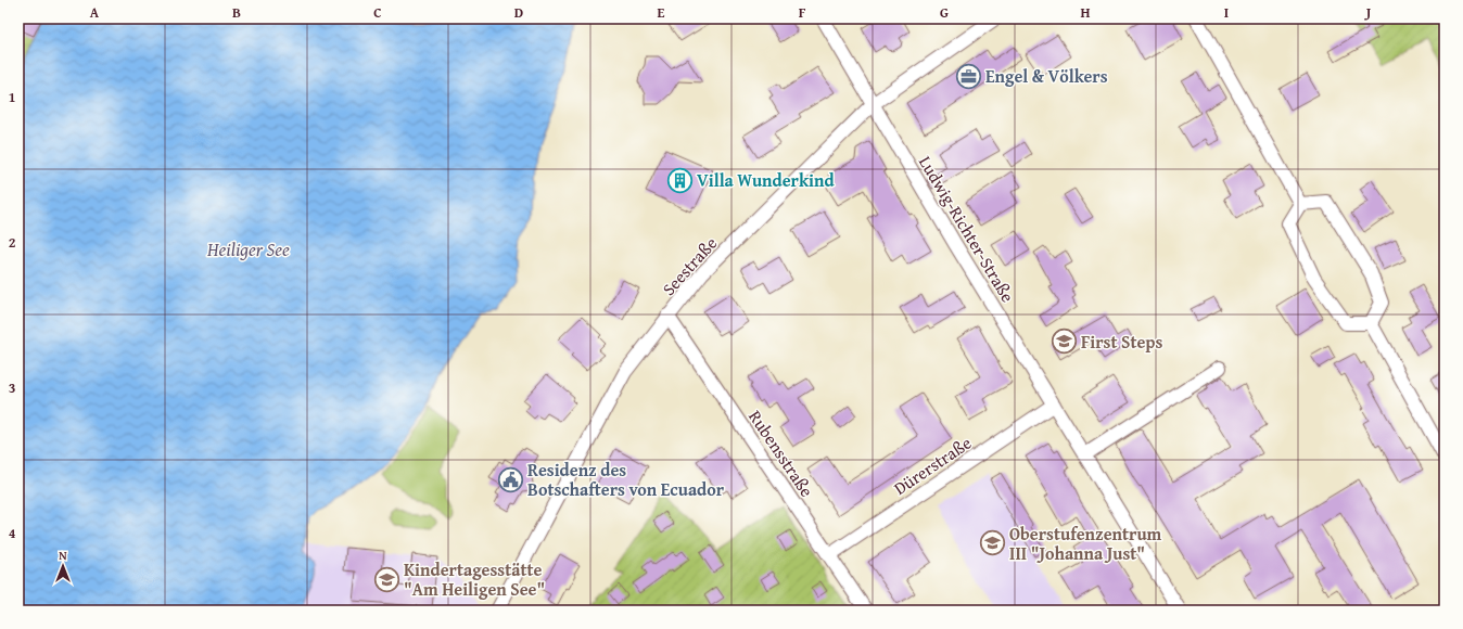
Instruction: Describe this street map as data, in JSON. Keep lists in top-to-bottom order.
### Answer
{
  "streets": {
    "street": [
      "Ludwig-Richter-Straße",
      "Seestraße",
      "Rubensstraße",
      "Dürerstraße"
    ]
  },
  "crossings": [
    ["Ludwig-Richter-Straße", "Seestraße"],
    ["Ludwig-Richter-Straße", "Dürerstraße"],
    ["Seestraße", "Rubensstraße"],
    ["Rubensstraße", "Dürerstraße"]
  ],
  "water": ["Heiliger See"],
  "places": {
    "office": ["Engel & Völkers"],
    "building": ["Villa Wunderkind"],
    "school or university": ["First Steps", "Oberstufenzentrum III \"Johanna Just\"", "Kindertagesstätte \"Am Heiligen See\""],
    "public building": ["Residenz des Botschafters von Ecuador"]
  },
  "north": "top",
  "grid": {
    "columns": [
      "A",
      "B",
      "C",
      "D",
      "E",
      "F",
      "G",
      "H",
      "I",
      "J"
    ],
    "rows": [
      "1",
      "2",
      "3",
      "4"
    ]
  }
}
